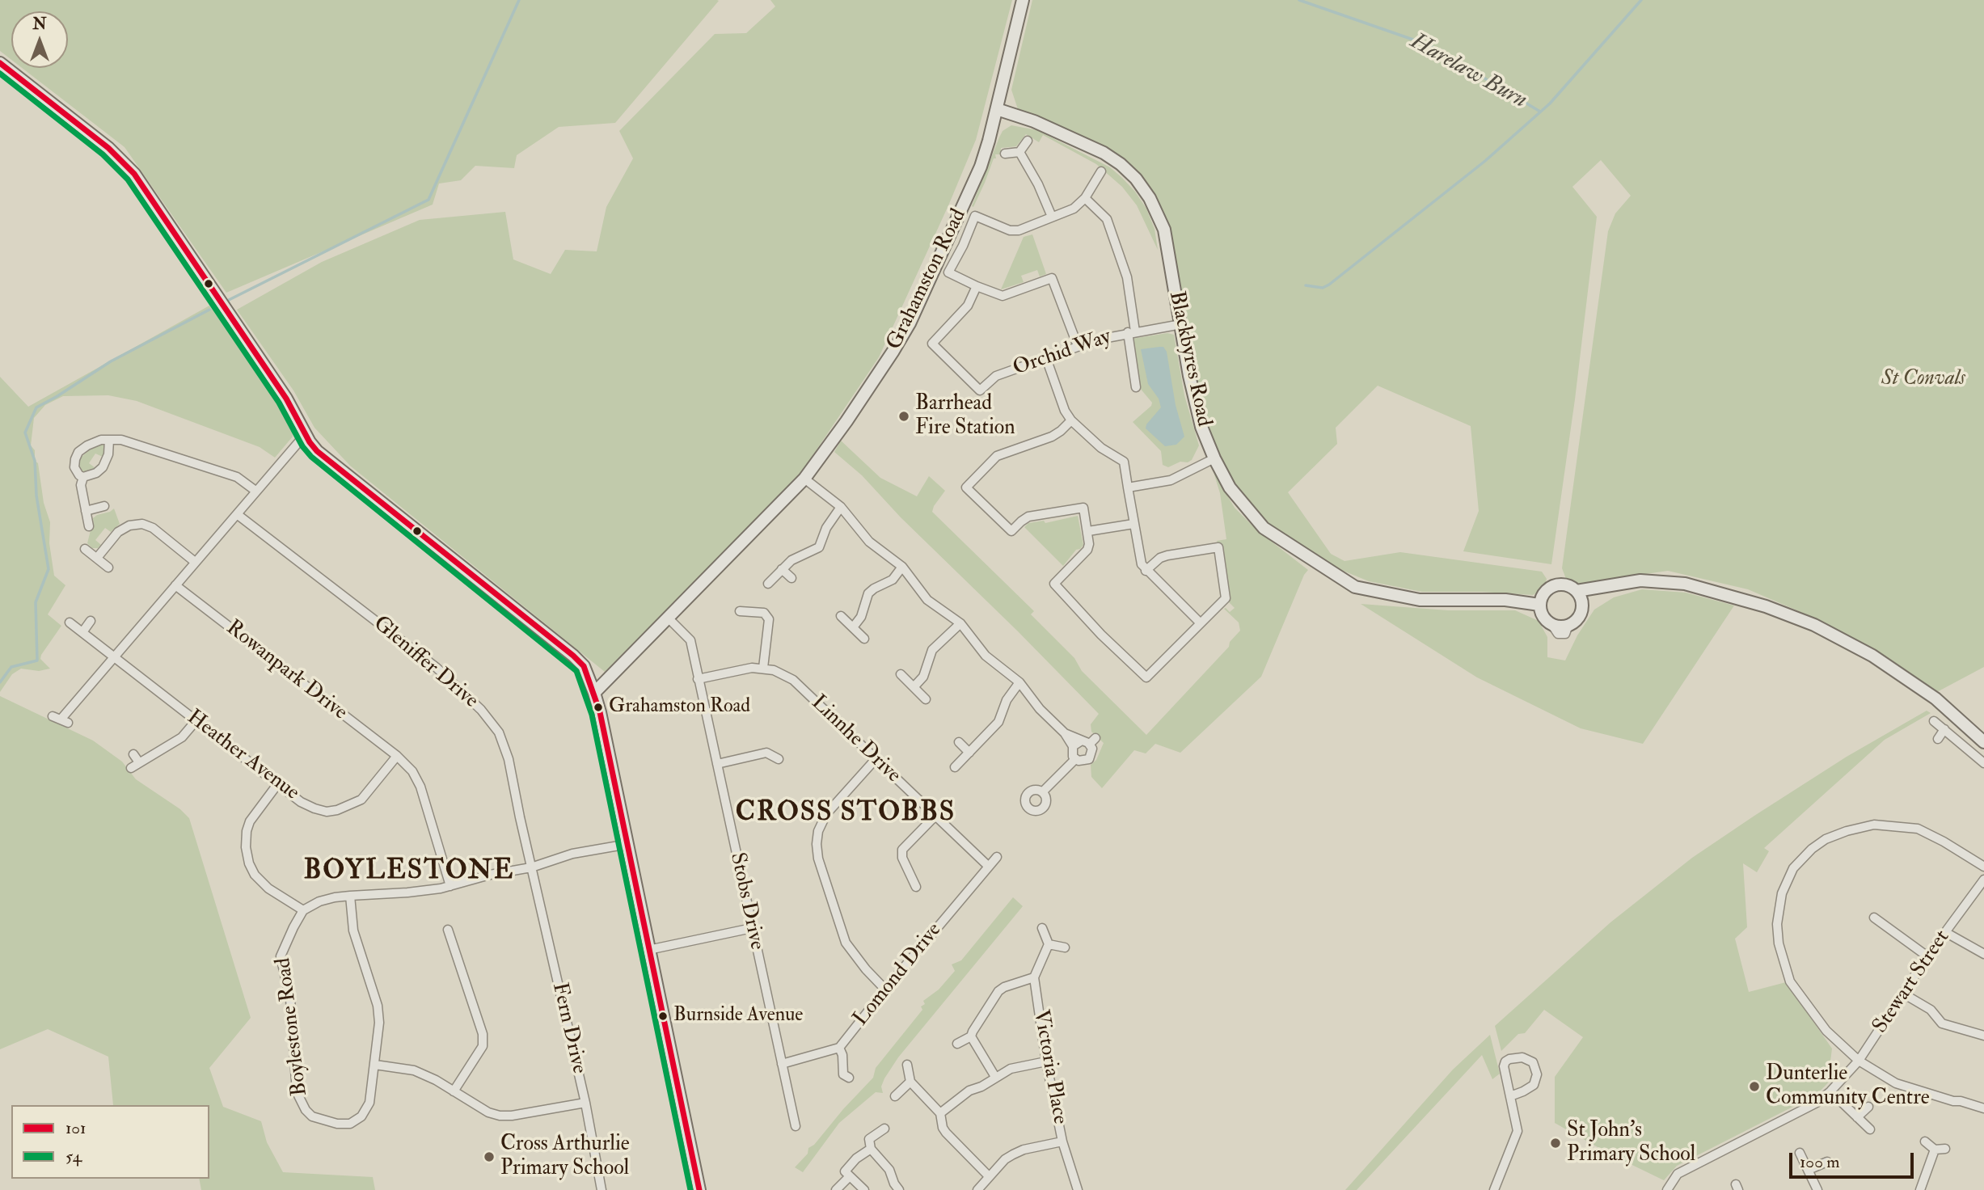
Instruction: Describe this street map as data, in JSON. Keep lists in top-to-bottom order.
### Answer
{
  "streets": {
    "main road": ["Grahamston Road", "Blackbyres Road"],
    "street": [
      "Orchid Way",
      "Gleniffer Drive",
      "Rowanpark Drive",
      "Linnhe Drive",
      "Heather Avenue",
      "Stobs Drive",
      "Lomond Drive",
      "Stewart Street",
      "Boylestone Road",
      "Fern Drive",
      "Victoria Place"
    ]
  },
  "crossings": [
    ["Grahamston Road", "Blackbyres Road"],
    ["Grahamston Road", "Stobs Drive"],
    ["Orchid Way", "Blackbyres Road"],
    ["Gleniffer Drive", "Fern Drive"],
    ["Rowanpark Drive", "Heather Avenue"],
    ["Linnhe Drive", "Stobs Drive"],
    ["Linnhe Drive", "Lomond Drive"],
    ["Stobs Drive", "Lomond Drive"]
  ],
  "districts": ["CROSS STOBBS", "BOYLESTONE"],
  "water": ["Harelaw Burn"],
  "parks": ["St Convals"],
  "places": [
    "Barrhead Fire Station",
    "Grahamston Road",
    "Burnside Avenue",
    "Dunterlie Community Centre",
    "St John's Primary School",
    "Cross Arthurlie Primary School"
  ],
  "lines": ["transit line 101", "transit line 54"],
  "legend": ["101", "54"],
  "scale_bar": "100 m",
  "north": "top"
}
